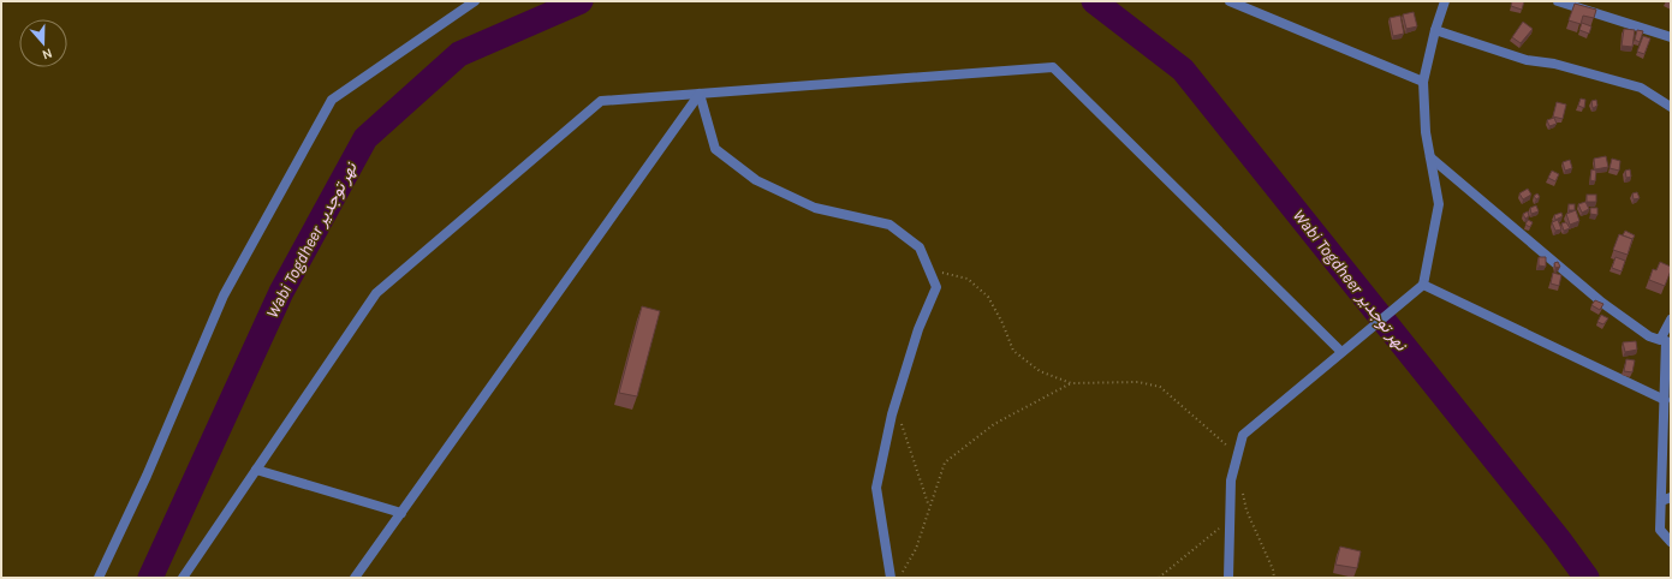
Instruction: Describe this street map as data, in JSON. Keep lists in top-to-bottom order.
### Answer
{
  "water": ["Wabi Togdheer نهر توجدير"],
  "north": "bottom"
}
